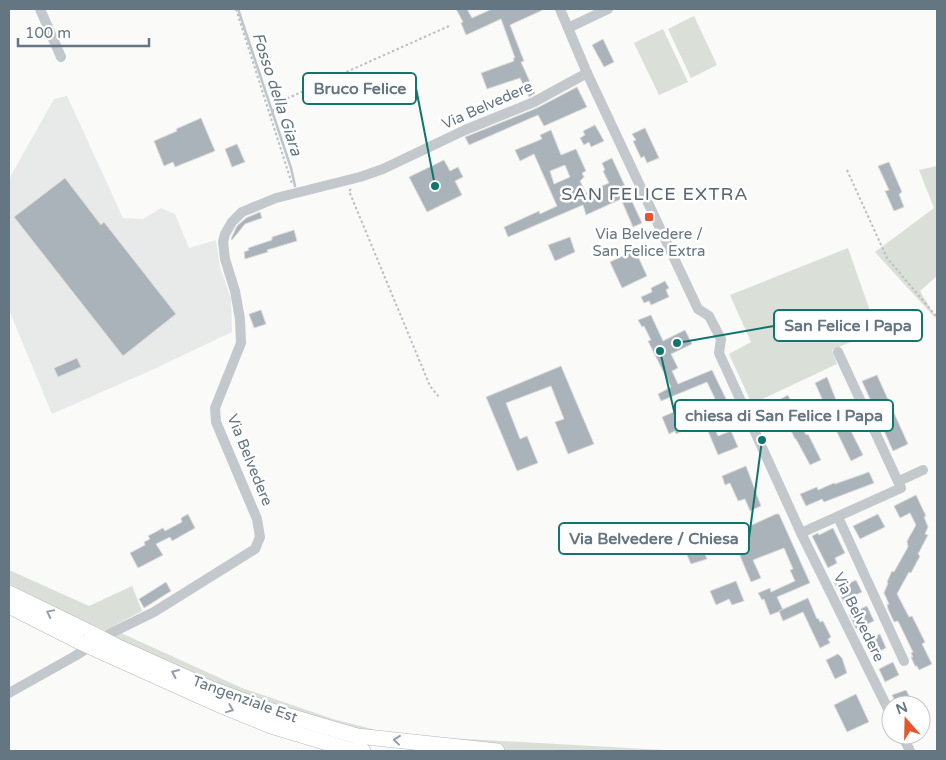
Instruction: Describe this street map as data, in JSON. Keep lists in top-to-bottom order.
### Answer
{
  "streets": {
    "highway": ["Tangenziale Est"],
    "street": ["Via Belvedere"]
  },
  "districts": ["SAN FELICE EXTRA"],
  "water": ["Fosso della Giara"],
  "places": {
    "other": [
      "Bruco Felice",
      "San Felice I Papa",
      "chiesa di San Felice I Papa",
      "Via Belvedere / Chiesa"
    ],
    "transit": ["Via Belvedere / San Felice Extra"]
  },
  "scale_bar": "100 m",
  "north": "top"
}
